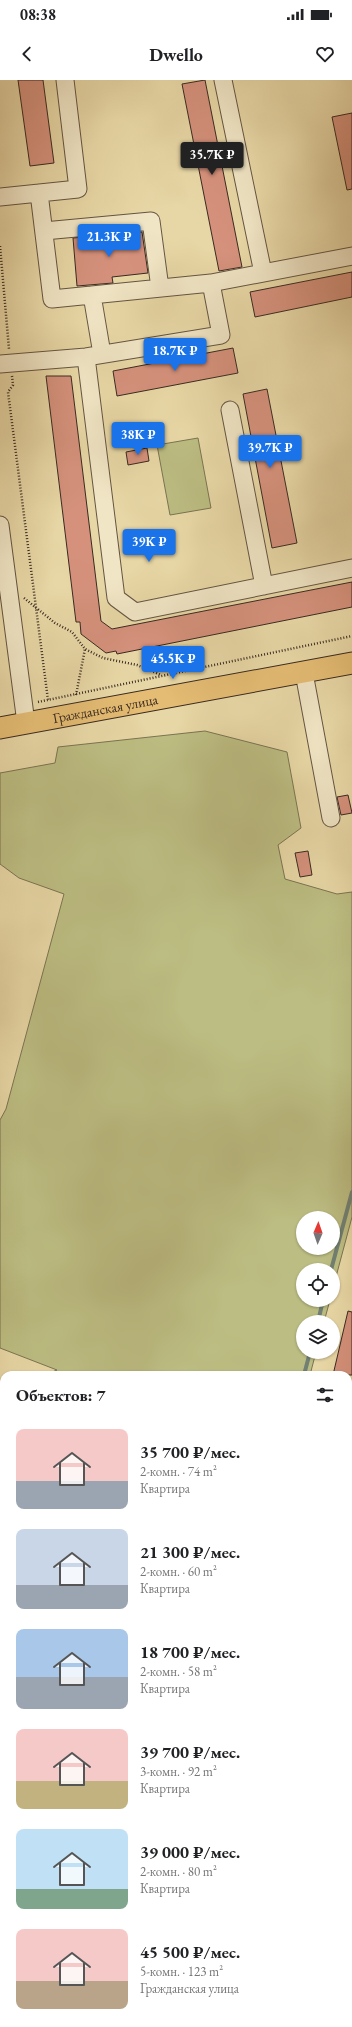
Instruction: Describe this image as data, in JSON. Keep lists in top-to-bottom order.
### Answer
{
  "streets": {
    "main road": ["Гражданская улица"]
  },
  "north": "top",
  "page": {
    "status": "08:38",
    "header": "Dwello",
    "price": [
      "35.7K ₽",
      "21.3K ₽",
      "18.7K ₽",
      "38K ₽",
      "39.7K ₽",
      "39K ₽",
      "45.5K ₽"
    ],
    "heading": "Объектов: 7",
    "list": [
      {
        "name": "35 700 ₽/мес.",
        "note": "2-комн. · 74 m² · Квартира"
      },
      {
        "name": "21 300 ₽/мес.",
        "note": "2-комн. · 60 m² · Квартира"
      },
      {
        "name": "18 700 ₽/мес.",
        "note": "2-комн. · 58 m² · Квартира"
      },
      {
        "name": "39 700 ₽/мес.",
        "note": "3-комн. · 92 m² · Квартира"
      },
      {
        "name": "39 000 ₽/мес.",
        "note": "2-комн. · 80 m² · Квартира"
      },
      {
        "name": "45 500 ₽/мес.",
        "note": "5-комн. · 123 m² · Гражданская улица"
      }
    ]
  }
}
